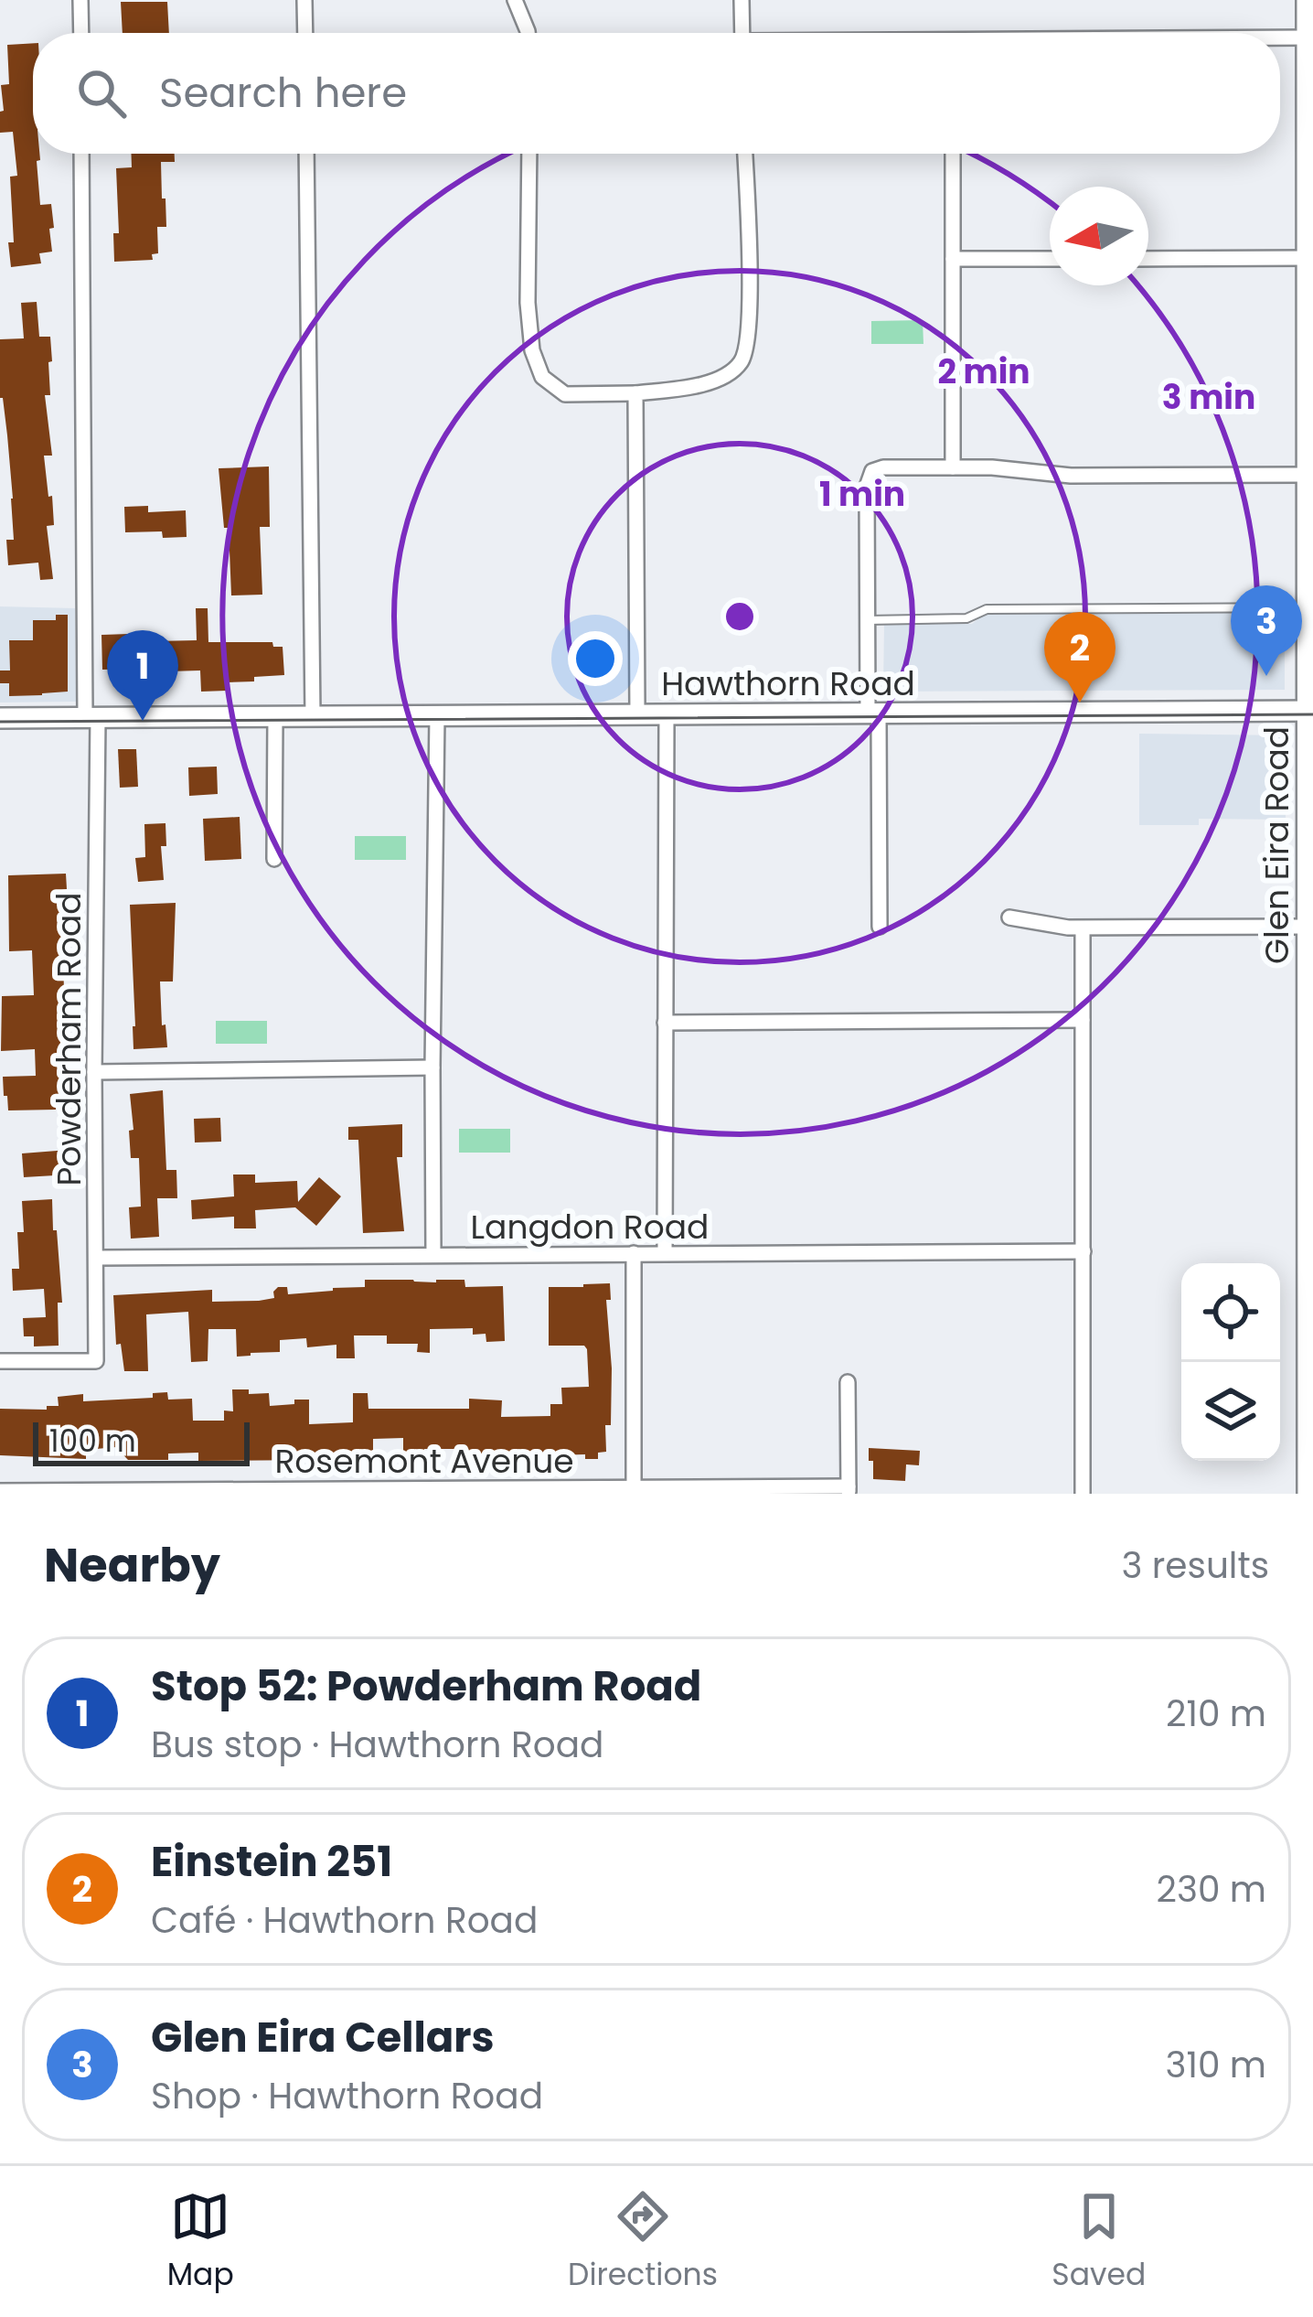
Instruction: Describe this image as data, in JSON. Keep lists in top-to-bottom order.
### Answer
{
  "streets": {
    "main road": ["Hawthorn Road", "Glen Eira Road"],
    "street": ["Powderham Road", "Langdon Road", "Rosemont Avenue"]
  },
  "crossings": [
    ["Hawthorn Road", "Glen Eira Road"],
    ["Hawthorn Road", "Powderham Road"],
    ["Powderham Road", "Langdon Road"]
  ],
  "scale_bar": "100 m",
  "north": "left",
  "page": {
    "search": "Search here",
    "pins": ["3", "2", "1"],
    "scale": "100 m",
    "heading": ["Nearby", "3 results"],
    "list": [
      {
        "mark": "1",
        "name": "Stop 52: Powderham Road",
        "note": "Bus stop · Hawthorn Road",
        "value": "210 m"
      },
      {
        "mark": "2",
        "name": "Einstein 251",
        "note": "Café · Hawthorn Road",
        "value": "230 m"
      },
      {
        "mark": "3",
        "name": "Glen Eira Cellars",
        "note": "Shop · Hawthorn Road",
        "value": "310 m"
      }
    ],
    "nav": ["Map", "Directions", "Saved"]
  },
  "rings": ["2 min", "3 min", "1 min"]
}
